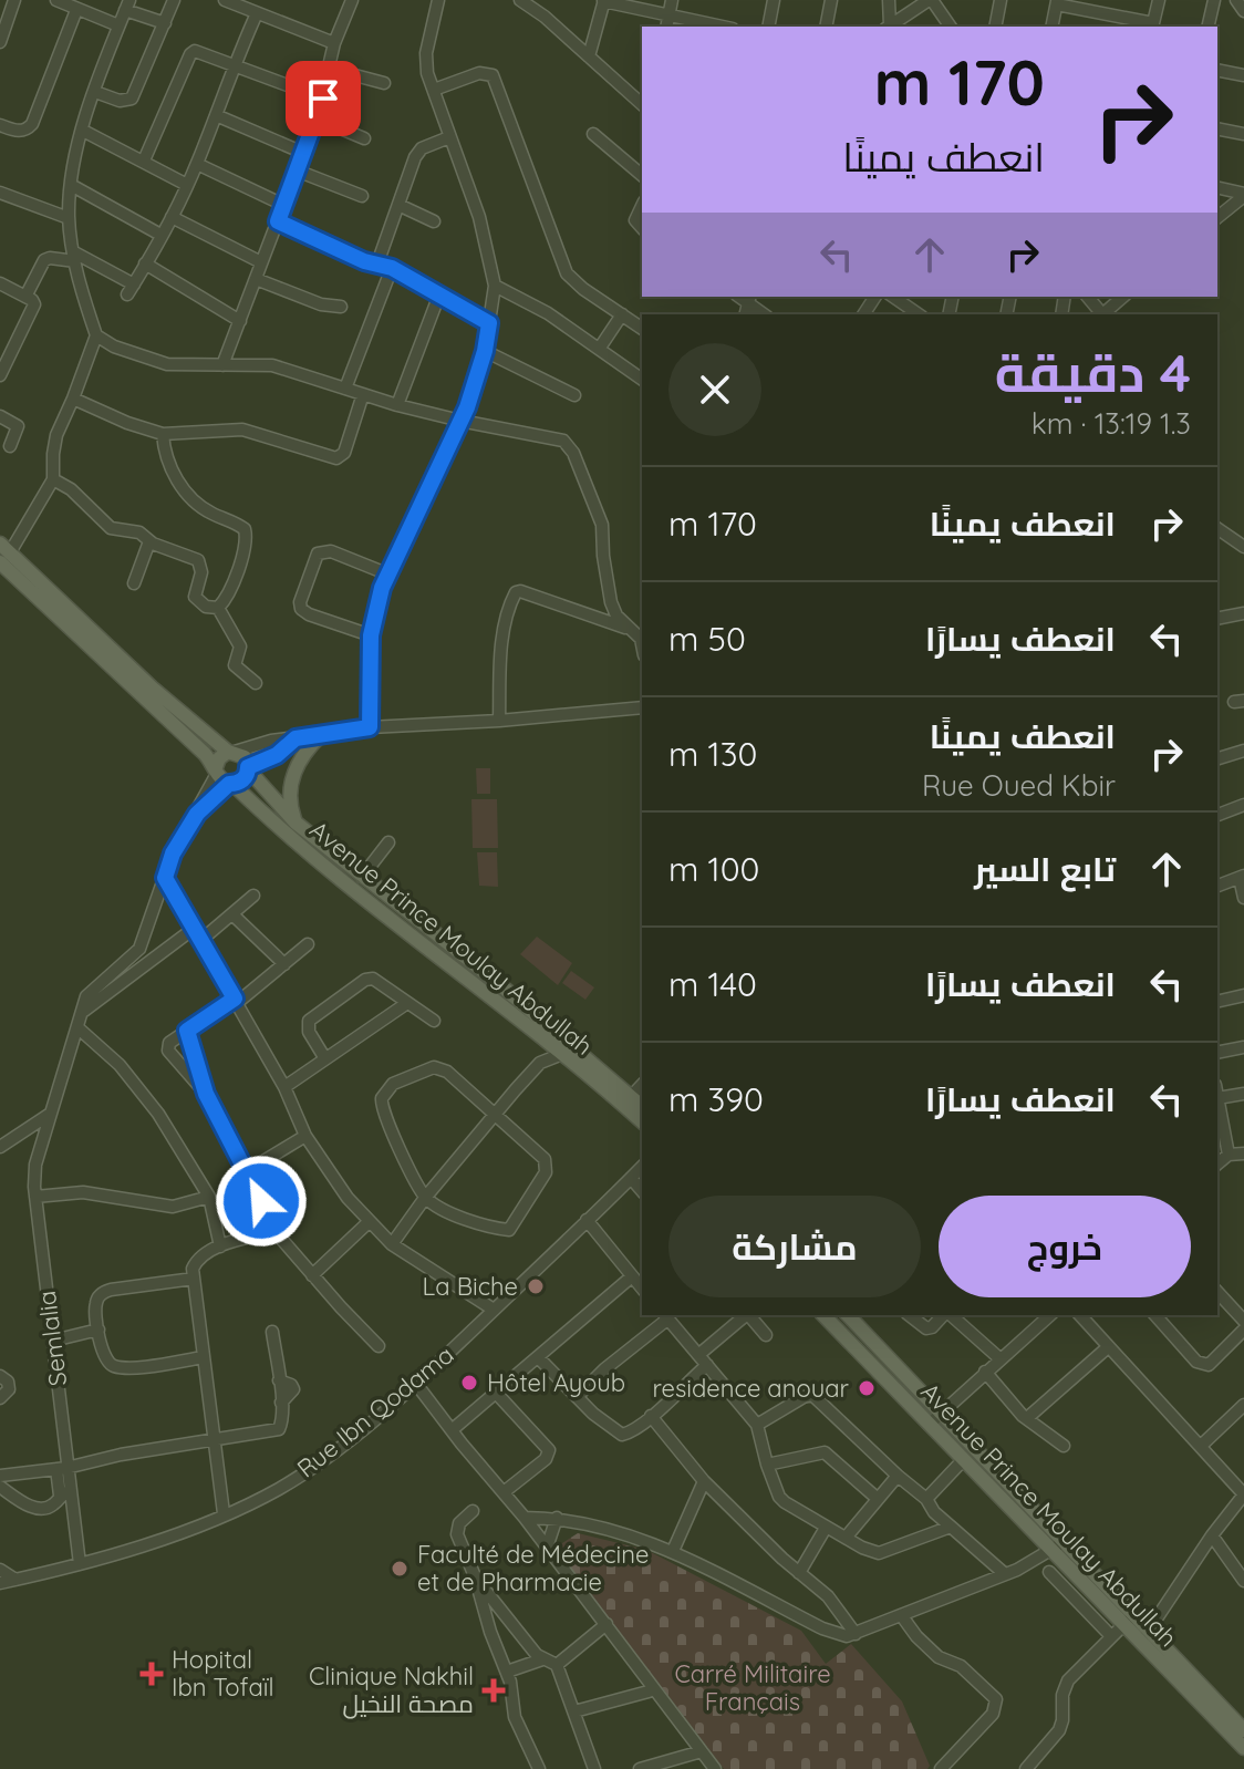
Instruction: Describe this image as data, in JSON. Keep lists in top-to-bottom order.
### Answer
{
  "streets": {
    "main road": ["Avenue Prince Moulay Abdullah"],
    "street": ["Semlalia", "Rue Ibn Qodama"]
  },
  "parks": ["Carré Militaire Français"],
  "places": {
    "other": [
      "La Biche",
      "Hôtel Ayoub",
      "residence anouar",
      "Faculté de Médecine et de Pharmacie"
    ],
    "health": ["Hopital Ibn Tofaïl", "Clinique Nakhil مصحة النخيل"]
  },
  "page": {
    "turn": ["170 m", "انعطف يمينًا"],
    "heading": ["4 دقيقة", "1.3 km · 13:19"],
    "list": [
      {
        "name": "انعطف يمينًا",
        "value": "170 m"
      },
      {
        "name": "انعطف يسارًا",
        "value": "50 m"
      },
      {
        "name": "انعطف يمينًا",
        "note": "Rue Oued Kbir",
        "value": "130 m"
      },
      {
        "name": "تابع السير",
        "value": "100 m"
      },
      {
        "name": "انعطف يسارًا",
        "value": "140 m"
      },
      {
        "name": "انعطف يسارًا",
        "value": "390 m"
      }
    ],
    "buttons": ["خروج", "مشاركة"]
  }
}
